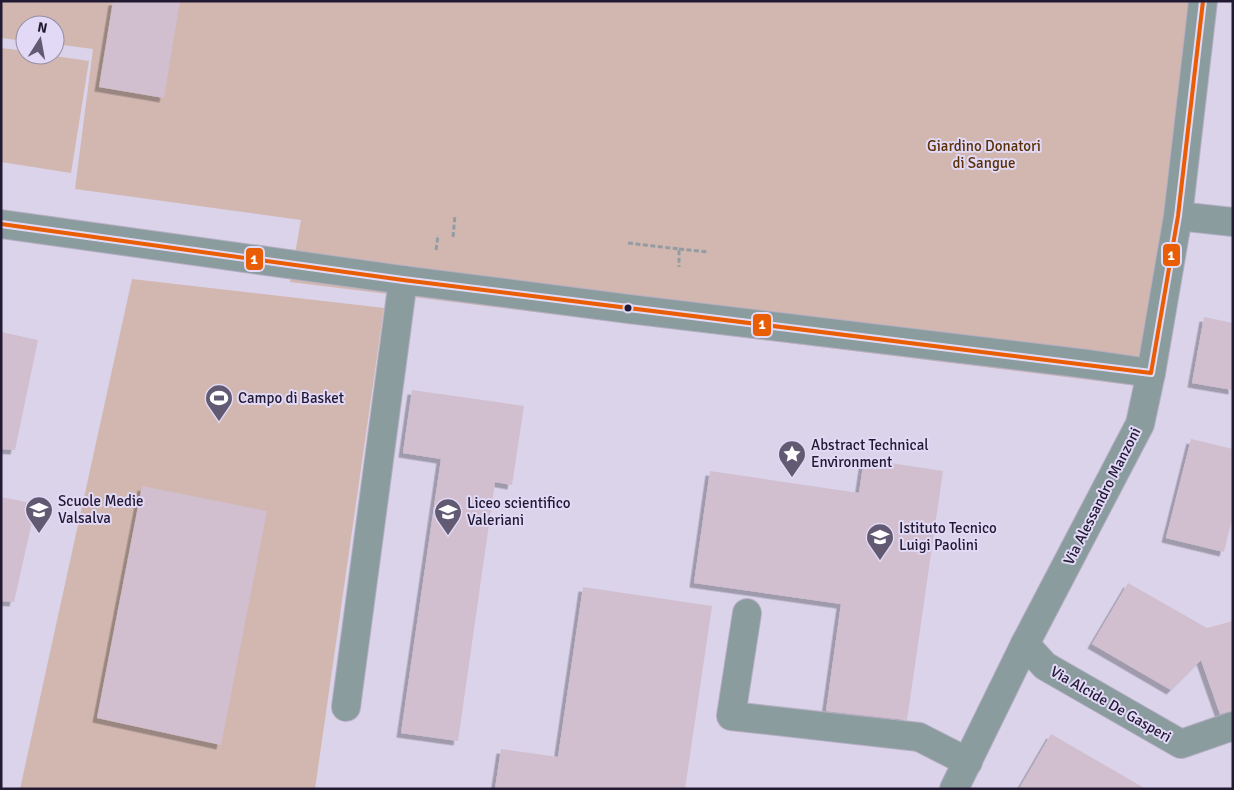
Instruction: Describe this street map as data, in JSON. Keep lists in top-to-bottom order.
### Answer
{
  "streets": {
    "street": ["Via Alessandro Manzoni", "Via Alcide De Gasperi"]
  },
  "crossings": [
    ["Via Alessandro Manzoni", "Via Alcide De Gasperi"]
  ],
  "parks": ["Giardino Donatori di Sangue"],
  "places": {
    "sports": ["Campo di Basket"],
    "place": ["Abstract Technical Environment"],
    "school or university": ["Scuole Medie Valsalva", "Liceo scientifico Valeriani", "Istituto Tecnico Luigi Paolini"]
  },
  "lines": ["transit line 1"],
  "north": "top"
}
